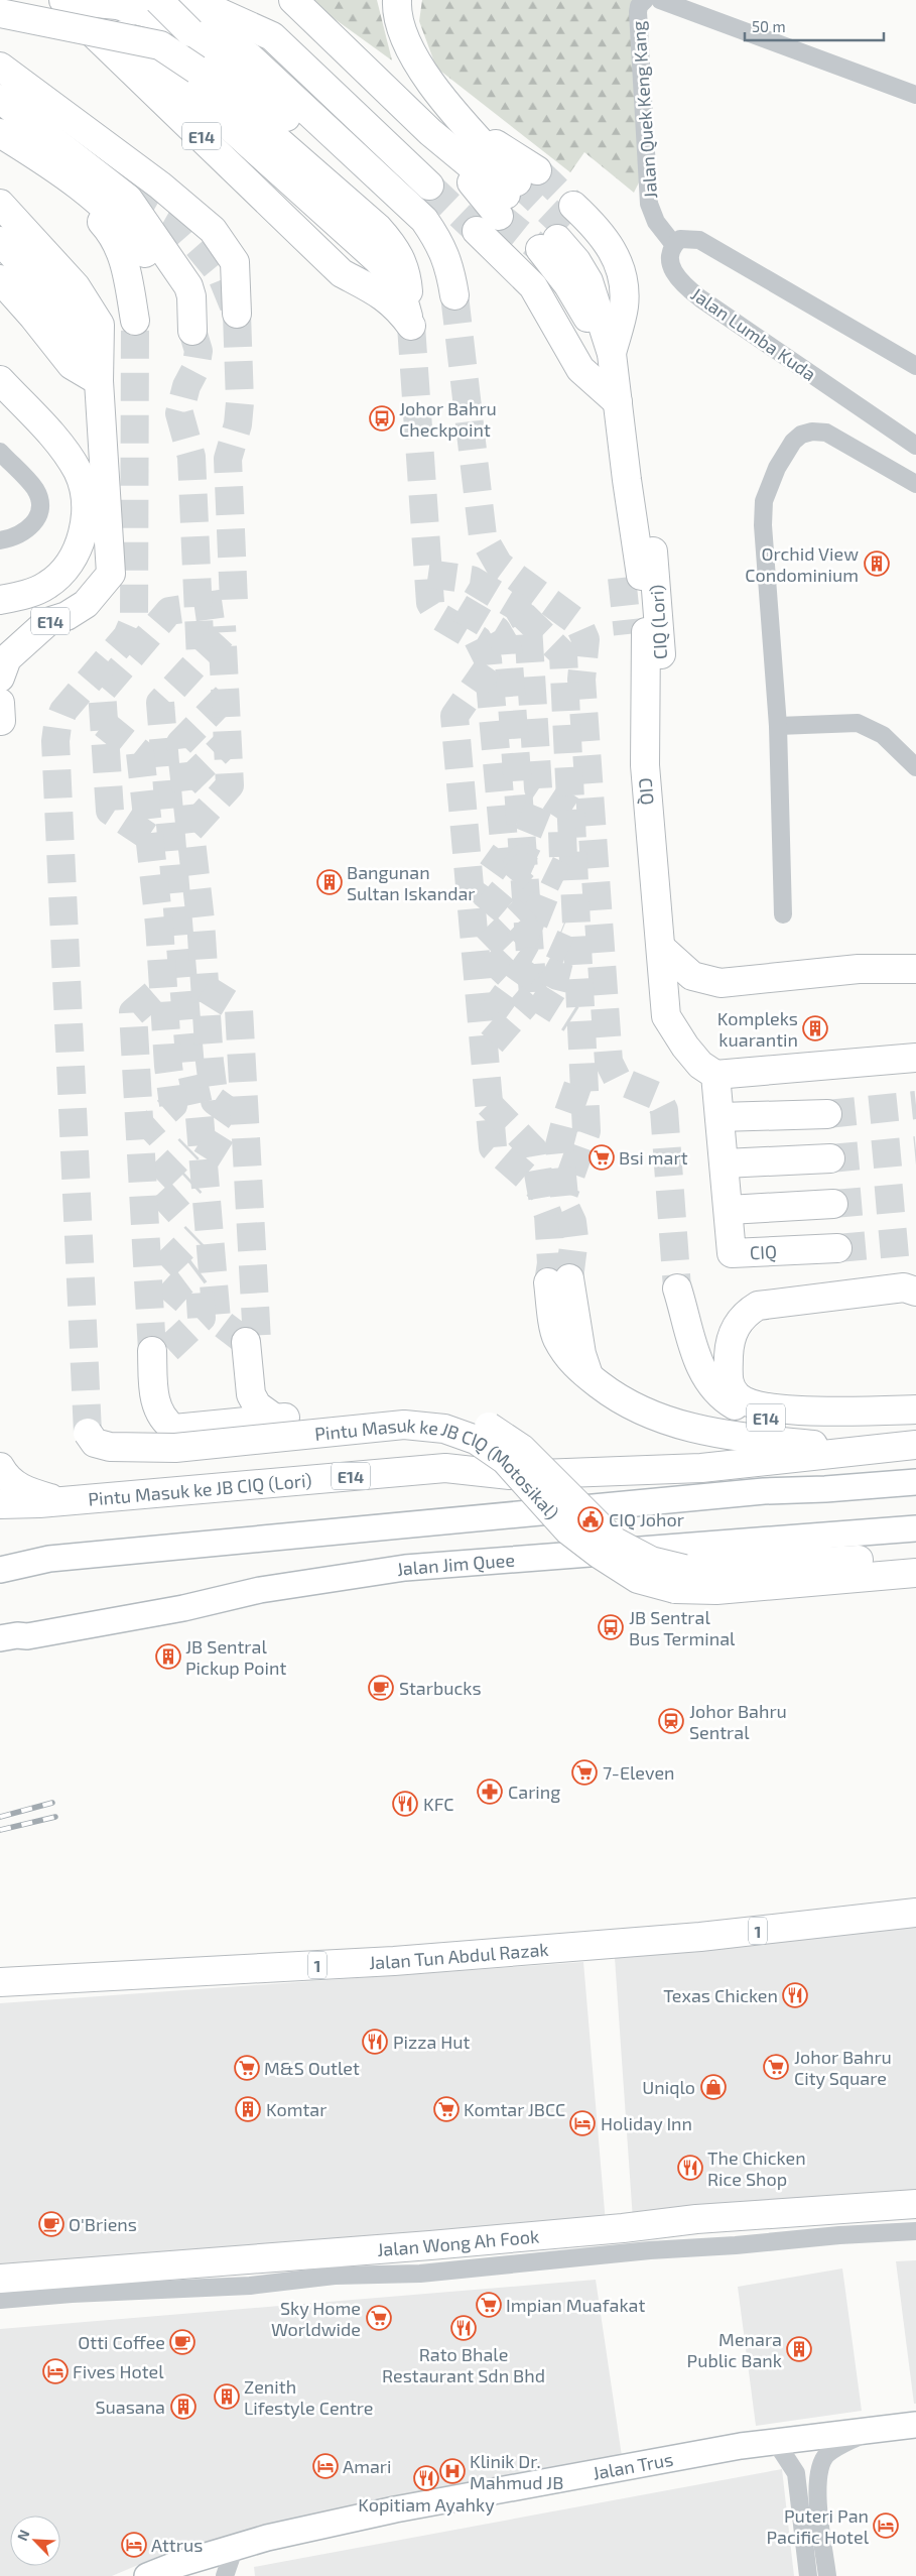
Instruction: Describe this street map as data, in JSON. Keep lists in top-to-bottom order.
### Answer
{
  "streets": {
    "main road": [
      "E14",
      "CIQ (Lori)",
      "CIQ",
      "Pintu Masuk ke JB CIQ (Motosikal)",
      "Pintu Masuk ke JB CIQ (Lori)",
      "Jalan Jim Quee",
      "1",
      "Jalan Tun Abdul Razak",
      "Jalan Wong Ah Fook",
      "Jalan Trus"
    ],
    "street": ["Jalan Quek Keng Kang", "Jalan Lumba Kuda"]
  },
  "crossings": [
    ["Jalan Quek Keng Kang", "Jalan Lumba Kuda"],
    ["E14", "Pintu Masuk ke JB CIQ (Lori)"],
    ["CIQ (Lori)", "CIQ"]
  ],
  "places": {
    "bus stop": ["Johor Bahru Checkpoint", "JB Sentral Bus Terminal"],
    "building": [
      "Orchid View Condominium",
      "Bangunan Sultan Iskandar",
      "Kompleks kuarantin",
      "JB Sentral Pickup Point",
      "Komtar",
      "Menara Public Bank",
      "Zenith Lifestyle Centre",
      "Suasana"
    ],
    "supermarket": [
      "Bsi mart",
      "7-Eleven",
      "Johor Bahru City Square",
      "M&S Outlet",
      "Komtar JBCC",
      "Impian Muafakat",
      "Sky Home Worldwide"
    ],
    "public building": ["CIQ Johor"],
    "cafe": ["Starbucks", "O'Briens", "Otti Coffee"],
    "station": ["Johor Bahru Sentral"],
    "pharmacy": ["Caring"],
    "restaurant": [
      "KFC",
      "Texas Chicken",
      "Pizza Hut",
      "The Chicken Rice Shop",
      "Rato Bhale Restaurant Sdn Bhd",
      "Kopitiam Ayahky"
    ],
    "shop": ["Uniqlo"],
    "hotel": [
      "Holiday Inn",
      "Fives Hotel",
      "Amari",
      "Puteri Pan Pacific Hotel",
      "Attrus"
    ],
    "hospital": ["Klinik Dr. Mahmud JB"]
  },
  "scale_bar": "50 m",
  "north": "top left"
}
